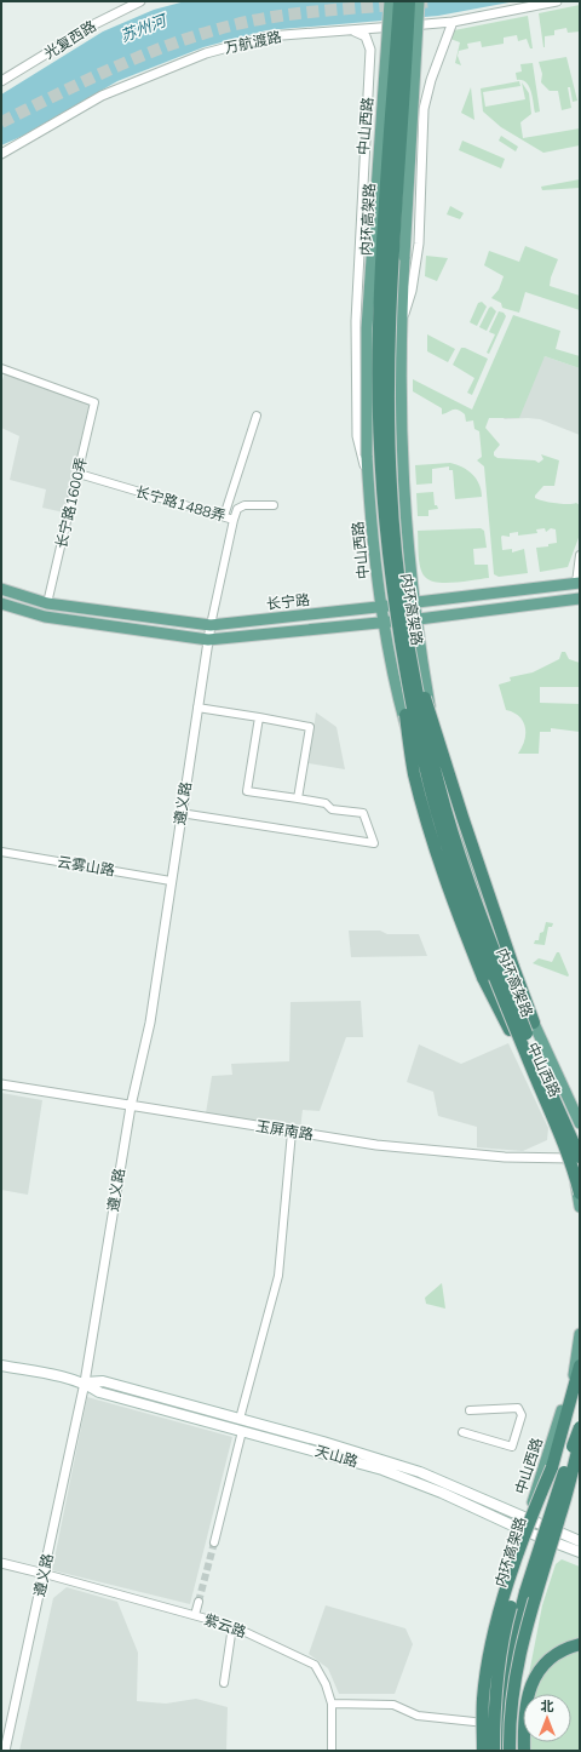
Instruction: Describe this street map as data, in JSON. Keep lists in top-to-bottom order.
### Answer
{
  "streets": {
    "highway": ["内环高架路"],
    "main road": ["中山西路", "长宁路", "天山路"],
    "street": [
      "光复西路",
      "万航渡路",
      "长宁路1600弄",
      "长宁路1488弄",
      "遵义路",
      "云雾山路",
      "玉屏南路",
      "紫云路"
    ]
  },
  "crossings": [
    ["中山西路", "内环高架路"],
    ["中山西路", "长宁路"],
    ["中山西路", "玉屏南路"],
    ["中山西路", "天山路"],
    ["内环高架路", "长宁路"],
    ["内环高架路", "玉屏南路"],
    ["长宁路1600弄", "长宁路1488弄"],
    ["长宁路1600弄", "长宁路"],
    ["长宁路1488弄", "长宁路"],
    ["长宁路1488弄", "遵义路"],
    ["长宁路", "遵义路"],
    ["遵义路", "云雾山路"],
    ["遵义路", "玉屏南路"],
    ["遵义路", "天山路"],
    ["遵义路", "紫云路"]
  ],
  "water": ["苏州河"],
  "north": "top"
}
